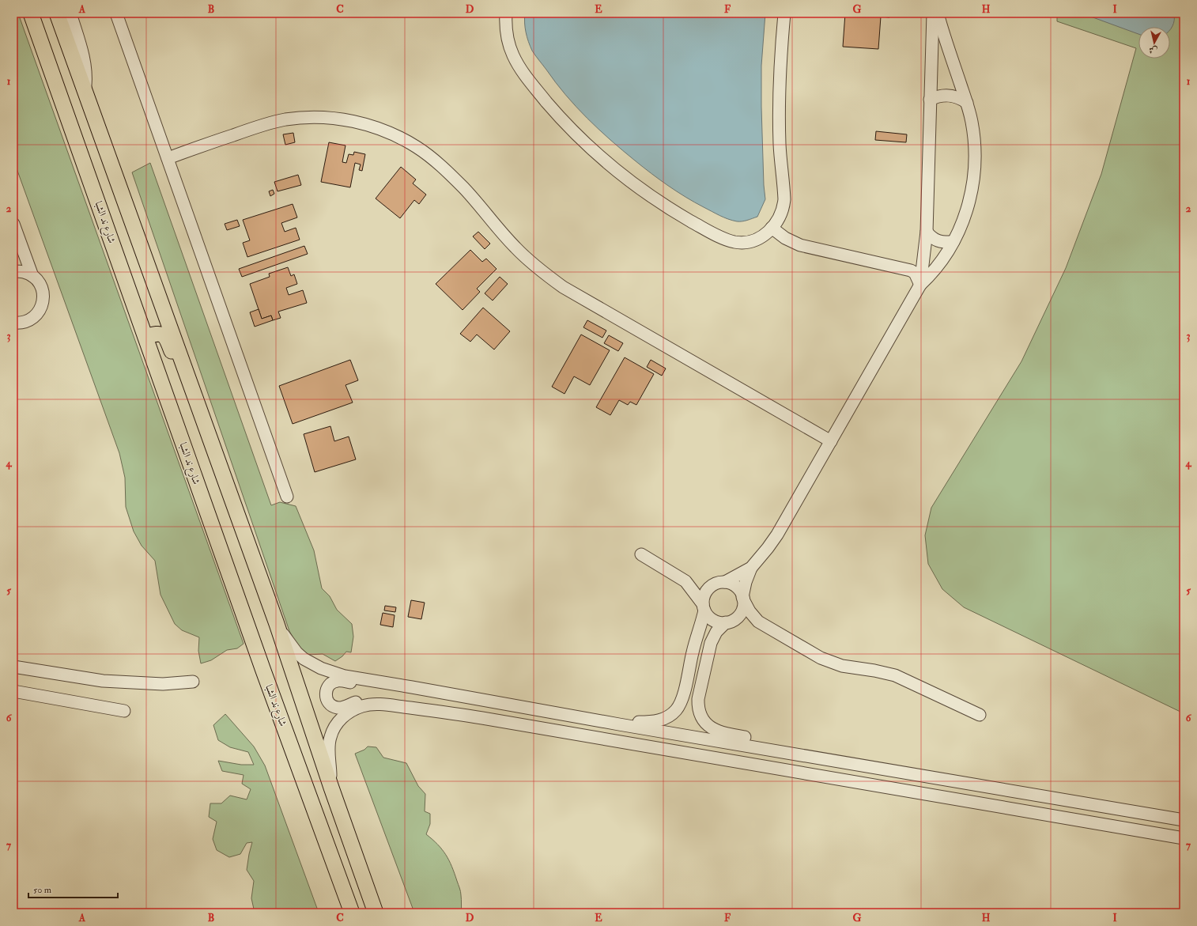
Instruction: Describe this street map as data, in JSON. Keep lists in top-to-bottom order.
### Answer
{
  "streets": {
    "main road": ["شارع ند الشبا"]
  },
  "scale_bar": "50 m",
  "north": "bottom",
  "grid": {
    "columns": [
      "A",
      "B",
      "C",
      "D",
      "E",
      "F",
      "G",
      "H",
      "I"
    ],
    "rows": [
      "1",
      "2",
      "3",
      "4",
      "5",
      "6",
      "7"
    ]
  }
}
